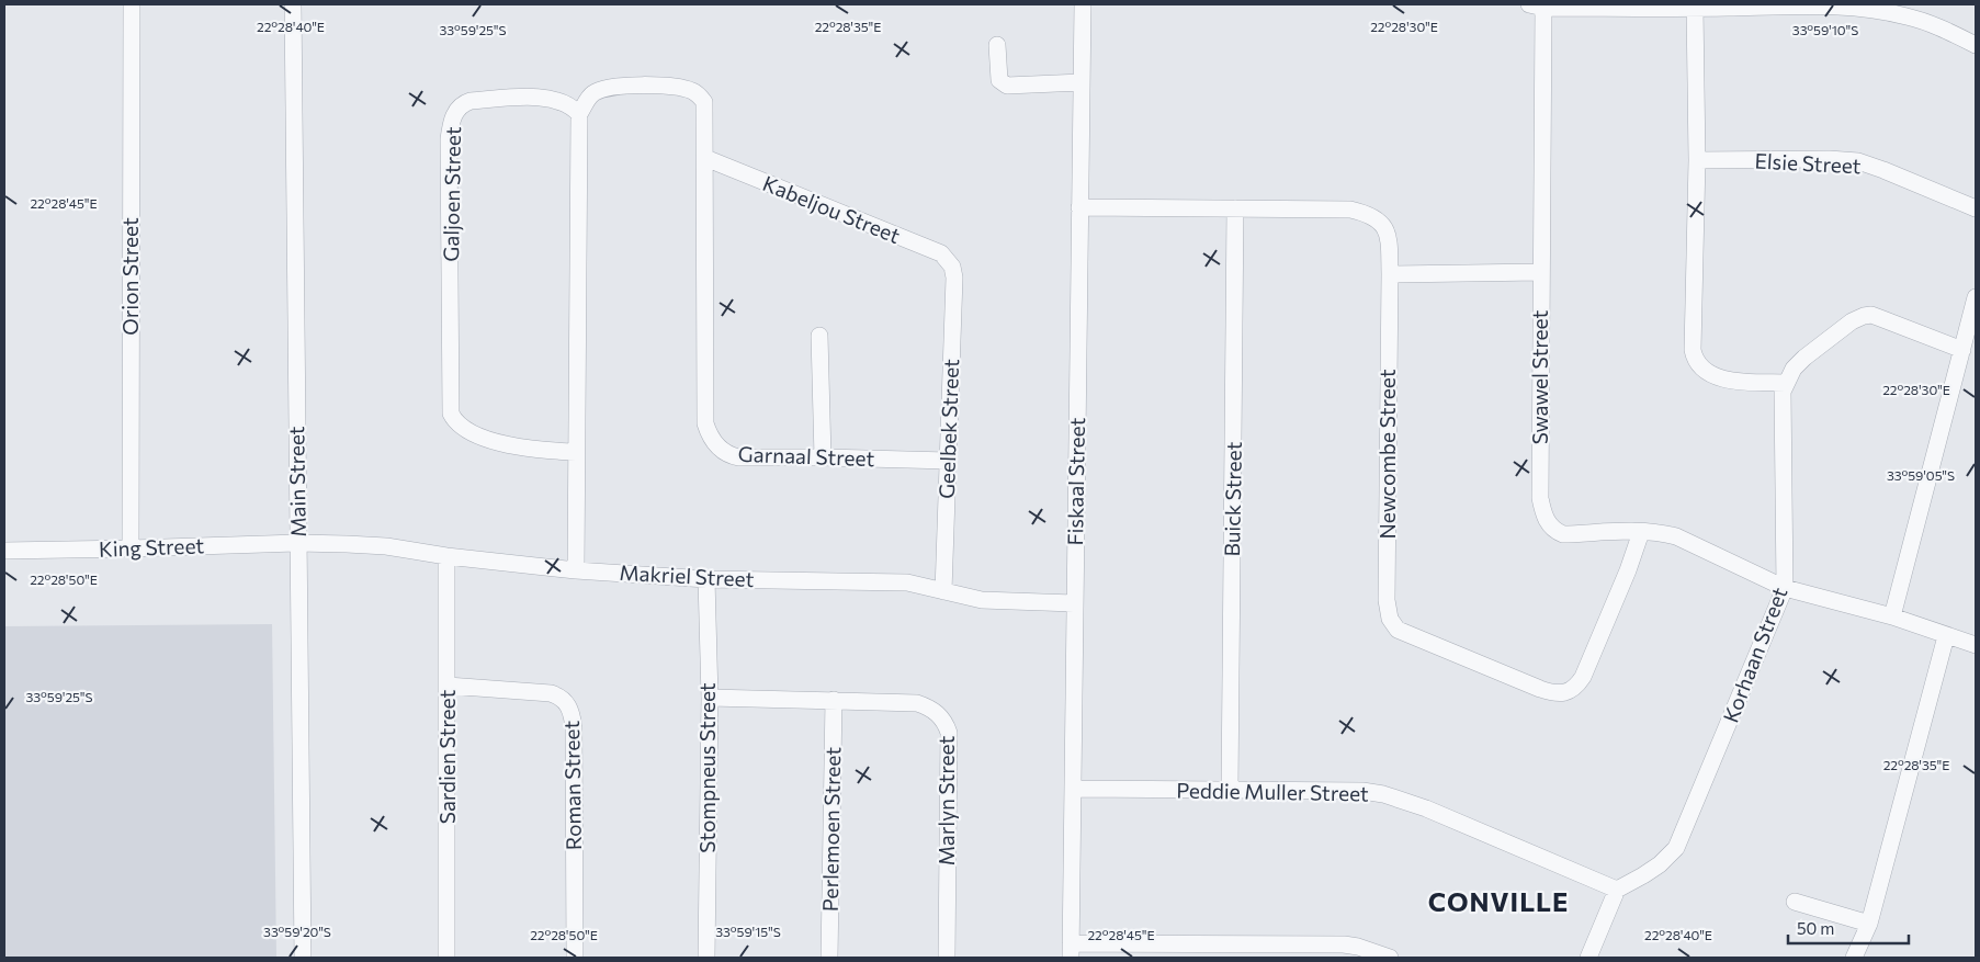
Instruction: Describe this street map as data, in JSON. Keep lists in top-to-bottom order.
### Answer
{
  "streets": {
    "street": [
      "Elsie Street",
      "Galjoen Street",
      "Kabeljou Street",
      "Orion Street",
      "Swawel Street",
      "Geelbek Street",
      "Newcombe Street",
      "Garnaal Street",
      "Main Street",
      "Fiskaal Street",
      "Buick Street",
      "King Street",
      "Makriel Street",
      "Korhaan Street",
      "Sardien Street",
      "Stompneus Street",
      "Roman Street",
      "Peddie Muller Street",
      "Marlyn Street",
      "Perlemoen Street"
    ]
  },
  "crossings": [
    ["Galjoen Street", "Garnaal Street"],
    ["Kabeljou Street", "Geelbek Street"],
    ["Kabeljou Street", "Garnaal Street"],
    ["Orion Street", "King Street"],
    ["Swawel Street", "Newcombe Street"],
    ["Swawel Street", "Korhaan Street"],
    ["Geelbek Street", "Garnaal Street"],
    ["Geelbek Street", "Makriel Street"],
    ["Newcombe Street", "Fiskaal Street"],
    ["Newcombe Street", "Buick Street"],
    ["Main Street", "King Street"],
    ["Main Street", "Makriel Street"],
    ["Fiskaal Street", "Makriel Street"],
    ["Fiskaal Street", "Peddie Muller Street"],
    ["Buick Street", "Peddie Muller Street"],
    ["King Street", "Makriel Street"],
    ["Makriel Street", "Sardien Street"],
    ["Makriel Street", "Stompneus Street"],
    ["Korhaan Street", "Peddie Muller Street"],
    ["Sardien Street", "Roman Street"],
    ["Stompneus Street", "Marlyn Street"],
    ["Marlyn Street", "Perlemoen Street"]
  ],
  "districts": ["CONVILLE"],
  "scale_bar": "50 m",
  "coordinates": [
    "22°28'40\"E",
    "22°28'35\"E",
    "22°28'30\"E",
    "33°59'25\"S",
    "33°59'10\"S",
    "22°28'45\"E",
    "33°59'05\"S",
    "22°28'50\"E",
    "33°59'20\"S",
    "33°59'15\"S"
  ]
}
